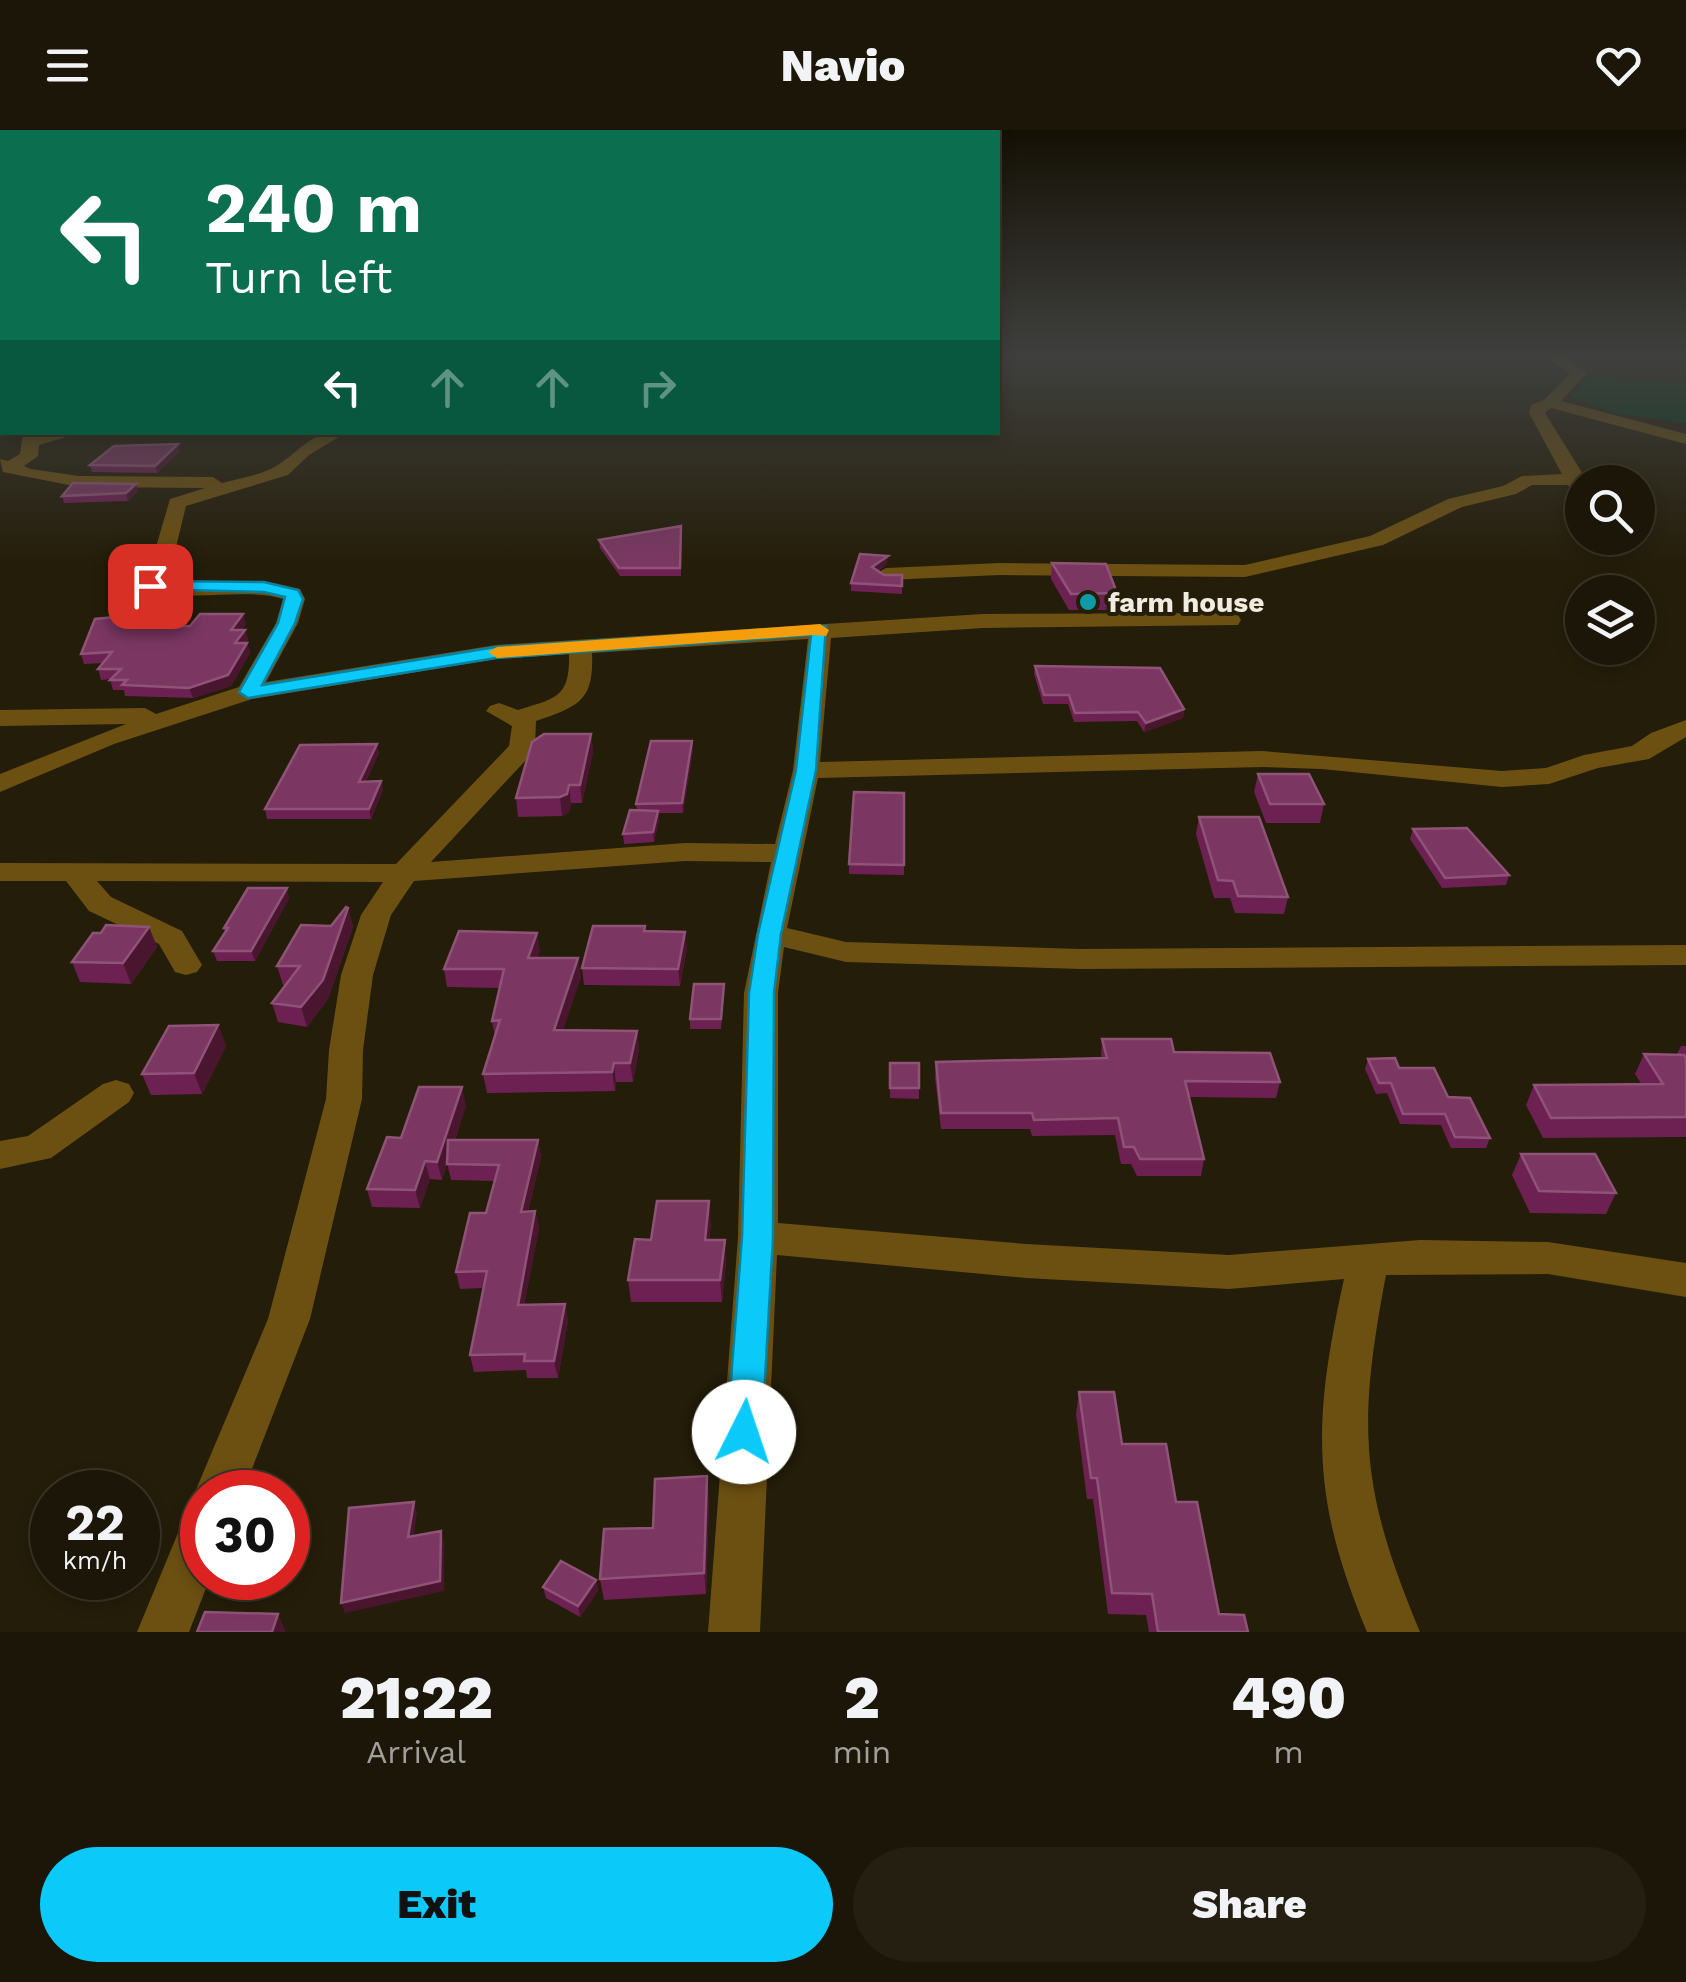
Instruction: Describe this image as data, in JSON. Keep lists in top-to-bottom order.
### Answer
{
  "places": ["farm house"],
  "page": {
    "header": "Navio",
    "turn": ["240 m", "Turn left"],
    "speed": "22 km/h",
    "limit": "30",
    "eta": [
      "21:22",
      "Arrival",
      "2",
      "min",
      "490",
      "m"
    ],
    "buttons": ["Exit", "Share"]
  }
}
